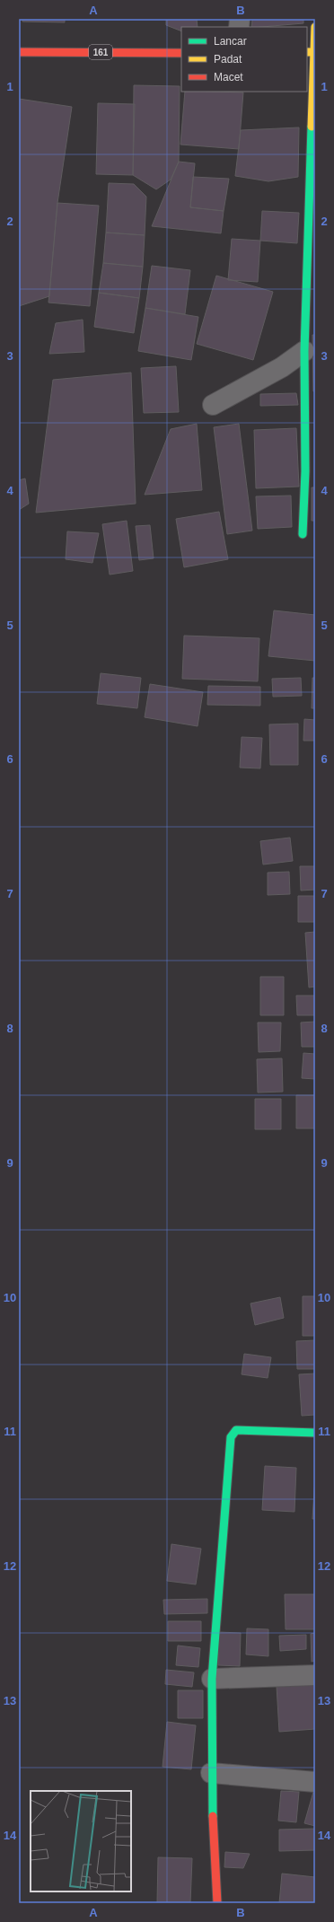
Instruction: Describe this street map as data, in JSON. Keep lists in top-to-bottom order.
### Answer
{
  "streets": {
    "street": ["161"]
  },
  "legend": ["Lancar", "Padat", "Macet"],
  "grid": {
    "columns": ["A", "B"],
    "rows": [
      "1",
      "2",
      "3",
      "4",
      "5",
      "6",
      "7",
      "8",
      "9",
      "10",
      "11",
      "12",
      "13",
      "14"
    ]
  }
}
